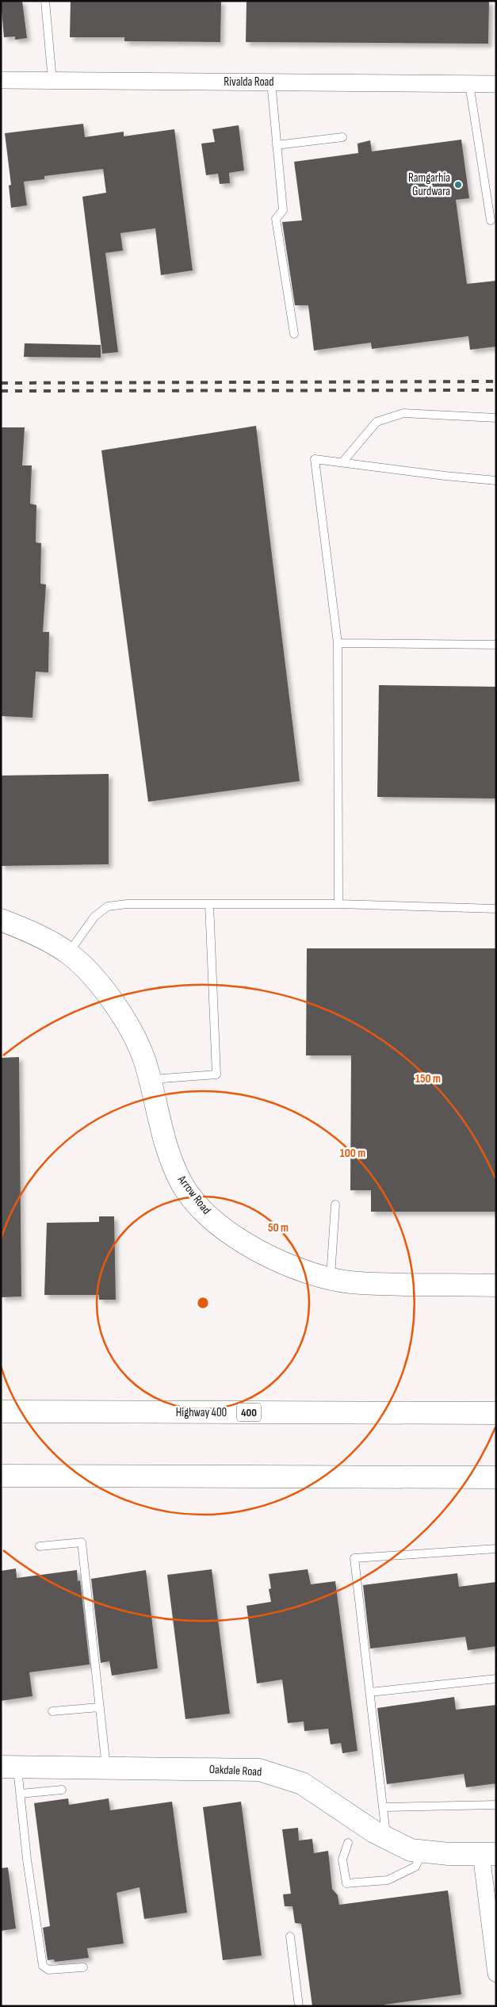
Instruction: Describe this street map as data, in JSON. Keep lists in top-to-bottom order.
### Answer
{
  "streets": {
    "main road": [
      "Arrow Road",
      "Highway 400",
      "400",
      "Oakdale Road"
    ],
    "street": ["Rivalda Road"]
  },
  "places": ["Ramgarhia Gurdwara"],
  "rings": ["150 m", "100 m", "50 m"]
}
